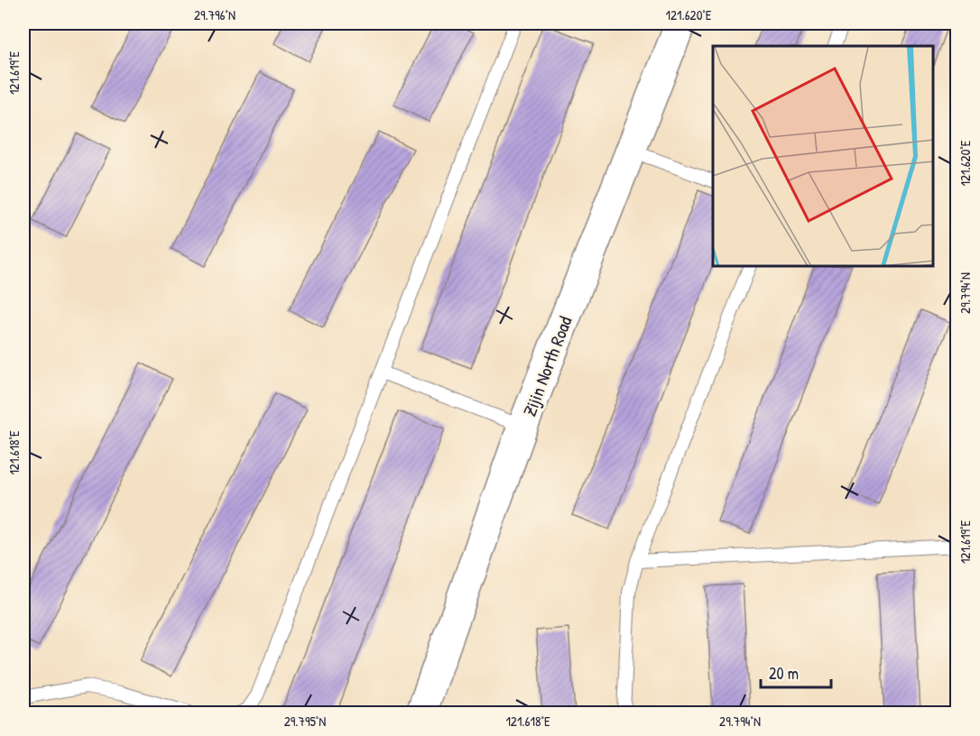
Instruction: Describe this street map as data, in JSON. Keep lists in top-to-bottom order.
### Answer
{
  "streets": {
    "street": ["Zijin North Road"]
  },
  "scale_bar": "20 m",
  "coordinates": [
    "29.796°N",
    "121.620°E",
    "121.619°E",
    "29.794°N",
    "121.618°E",
    "29.795°N"
  ]
}
